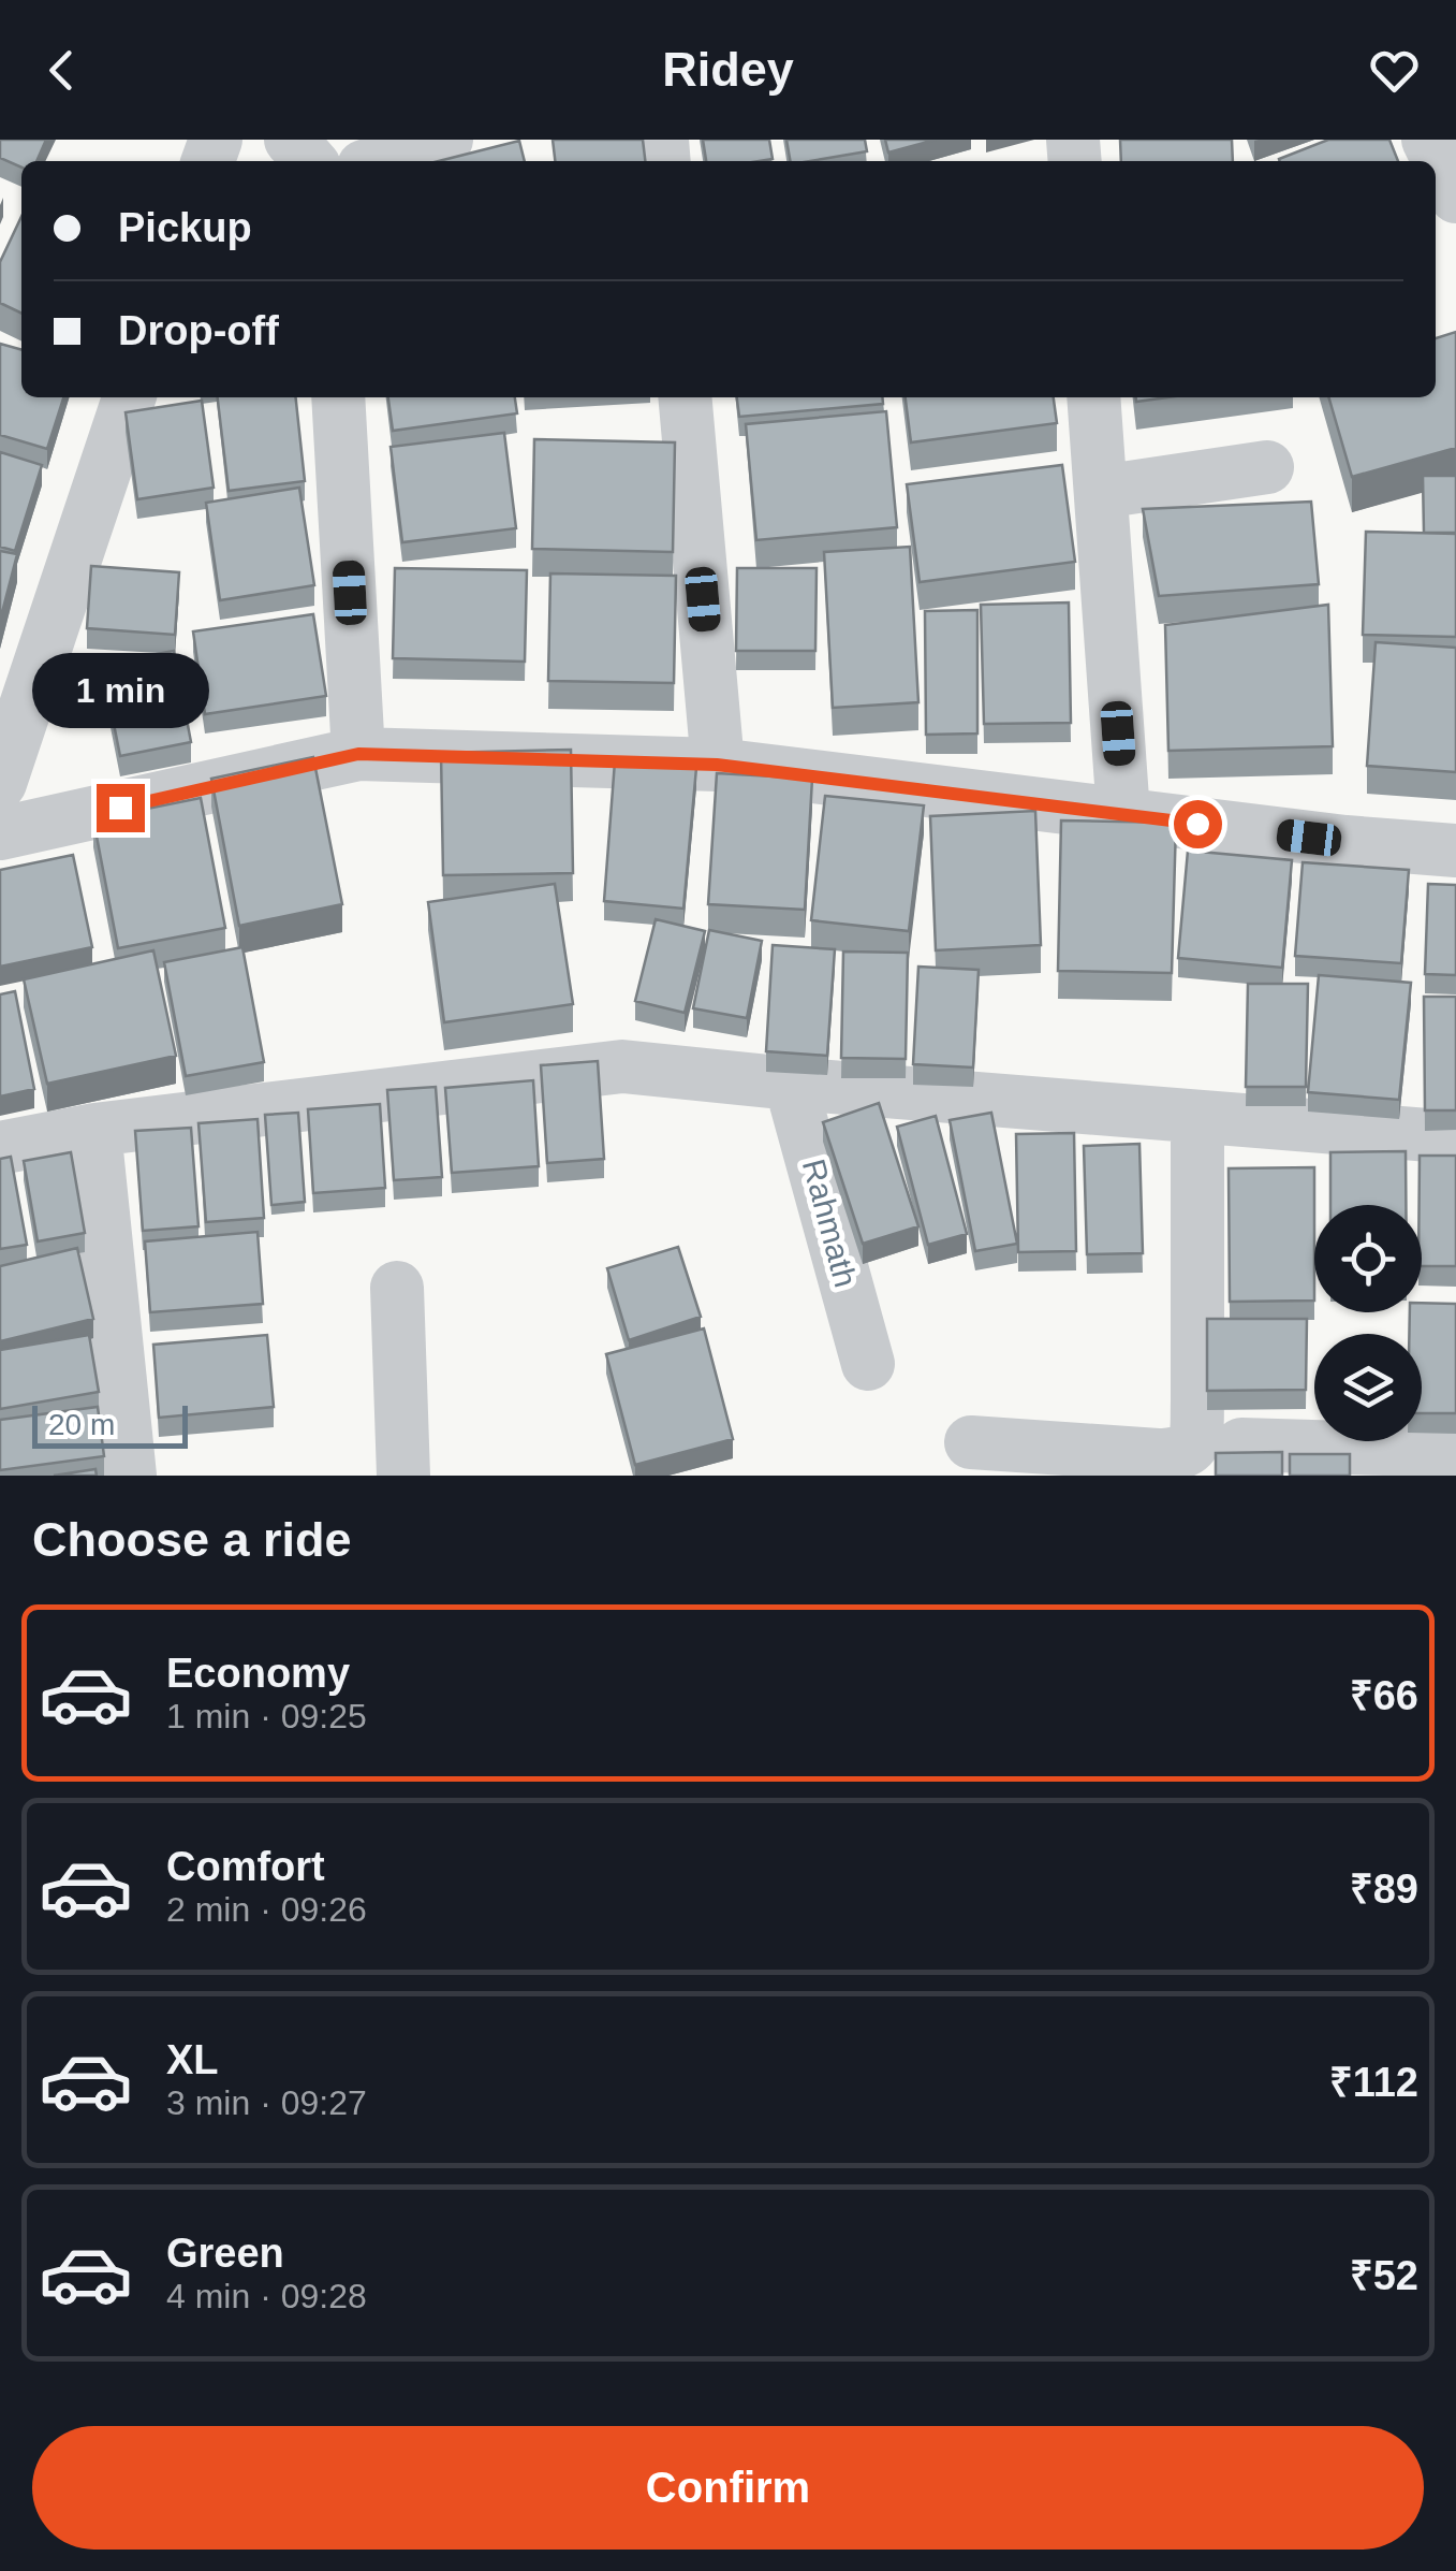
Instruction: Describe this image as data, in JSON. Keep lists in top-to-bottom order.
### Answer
{
  "streets": {
    "street": ["Rahmath"]
  },
  "scale_bar": "20 m",
  "page": {
    "header": "Ridey",
    "banner": ["Pickup", "Drop-off"],
    "bubble": "1 min",
    "scale": "20 m",
    "heading": "Choose a ride",
    "list": [
      {
        "name": "Economy",
        "note": "1 min · 09:25",
        "value": "₹66"
      },
      {
        "name": "Comfort",
        "note": "2 min · 09:26",
        "value": "₹89"
      },
      {
        "name": "XL",
        "note": "3 min · 09:27",
        "value": "₹112"
      },
      {
        "name": "Green",
        "note": "4 min · 09:28",
        "value": "₹52"
      }
    ],
    "buttons": "Confirm"
  }
}
